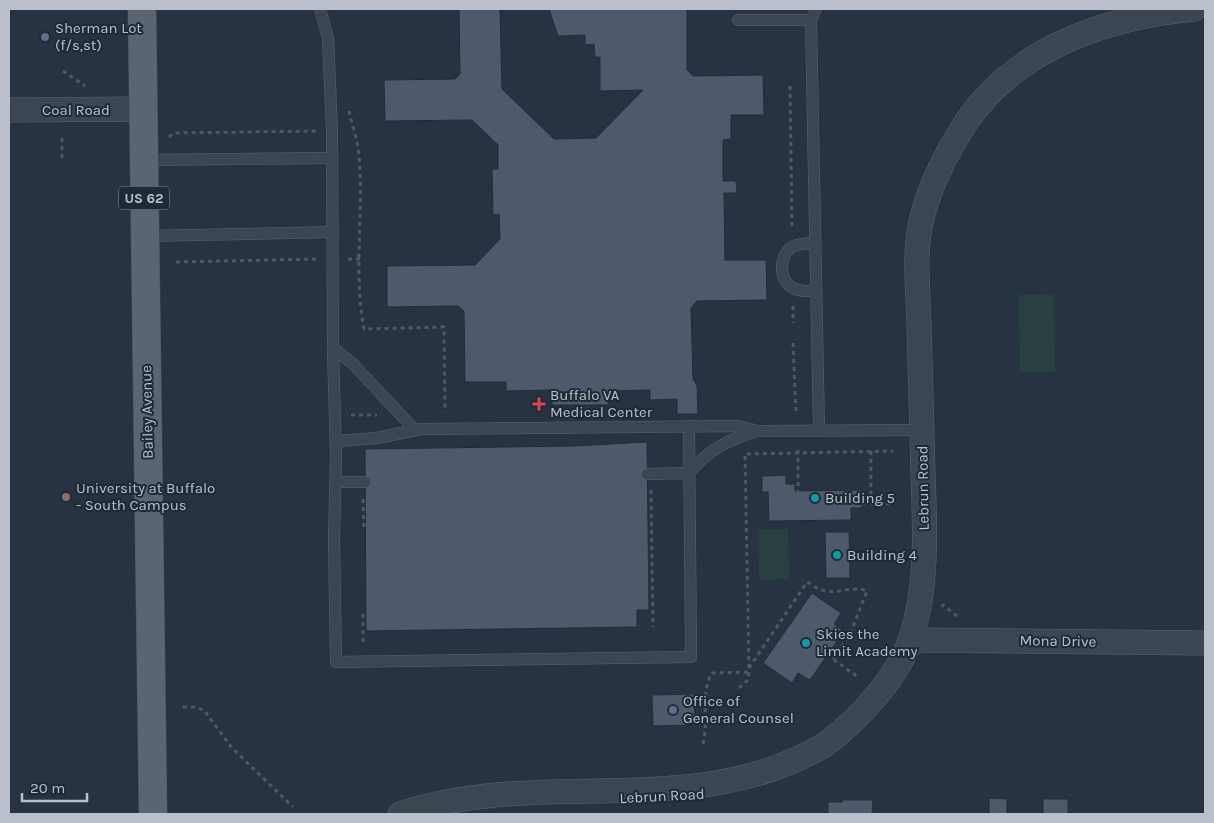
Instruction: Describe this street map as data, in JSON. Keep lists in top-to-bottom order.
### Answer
{
  "streets": {
    "main road": ["US 62", "Bailey Avenue"],
    "street": ["Coal Road", "Lebrun Road", "Mona Drive"]
  },
  "crossings": [
    ["Coal Road", "Bailey Avenue"],
    ["Lebrun Road", "Mona Drive"]
  ],
  "places": {
    "other": [
      "Sherman Lot (f/s,st)",
      "University at Buffalo - South Campus",
      "Building 5",
      "Building 4",
      "Skies the Limit Academy",
      "Office of General Counsel"
    ],
    "health": ["Buffalo VA Medical Center"]
  },
  "scale_bar": "20 m"
}
